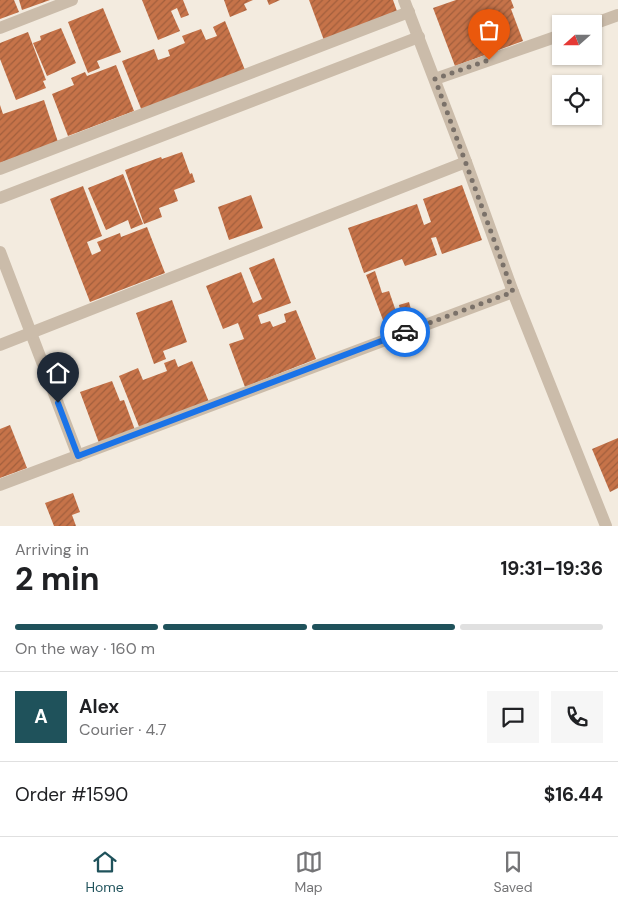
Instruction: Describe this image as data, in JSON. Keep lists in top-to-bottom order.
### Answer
{
  "north": "left",
  "page": {
    "heading": ["2 min", "Arriving in", "19:31–19:36"],
    "panel": [
      "Alex",
      "Courier · 4.7",
      "Order #1590",
      "$16.44"
    ],
    "bar": "On the way · 160 m",
    "round": "A",
    "tabs": ["Home", "Map", "Saved"]
  }
}
